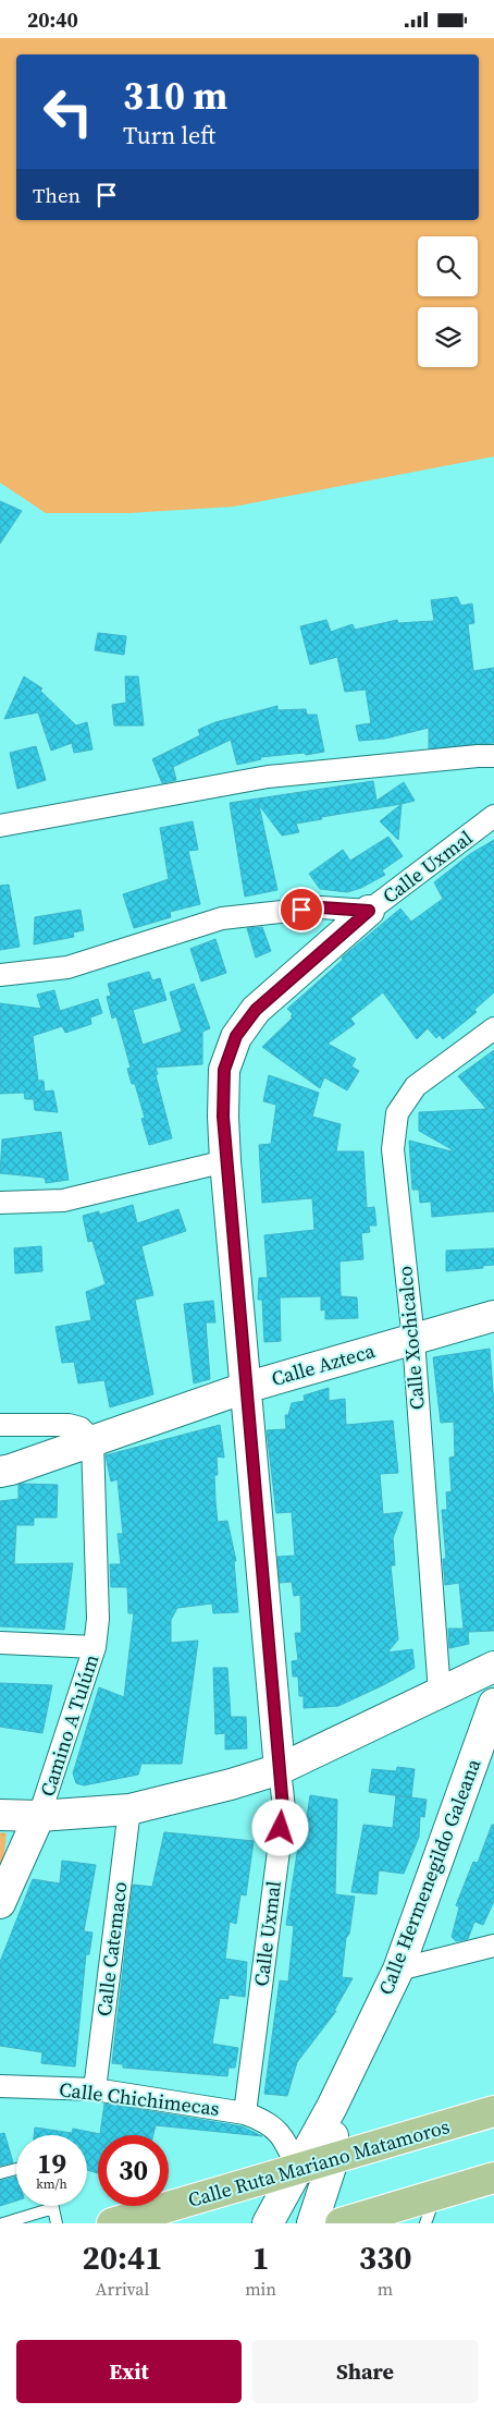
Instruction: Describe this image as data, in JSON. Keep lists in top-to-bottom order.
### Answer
{
  "streets": {
    "main road": ["Calle Ruta Mariano Matamoros"],
    "street": [
      "Calle Uxmal",
      "Calle Xochicalco",
      "Calle Azteca",
      "Camino A Tulúm",
      "Calle Hermenegildo Galeana",
      "Calle Catemaco",
      "Calle Chichimecas"
    ]
  },
  "crossings": [
    ["Calle Uxmal", "Calle Azteca"],
    ["Calle Uxmal", "Calle Chichimecas"],
    ["Calle Xochicalco", "Calle Azteca"],
    ["Calle Azteca", "Camino A Tulúm"],
    ["Calle Hermenegildo Galeana", "Calle Ruta Mariano Matamoros"],
    ["Calle Catemaco", "Calle Chichimecas"]
  ],
  "page": {
    "status": "20:40",
    "turn": ["310 m", "Turn left"],
    "then": "Then",
    "speed": "19 km/h",
    "limit": "30",
    "eta": [
      "20:41",
      "Arrival",
      "1",
      "min",
      "330",
      "m"
    ],
    "buttons": ["Exit", "Share"]
  }
}
